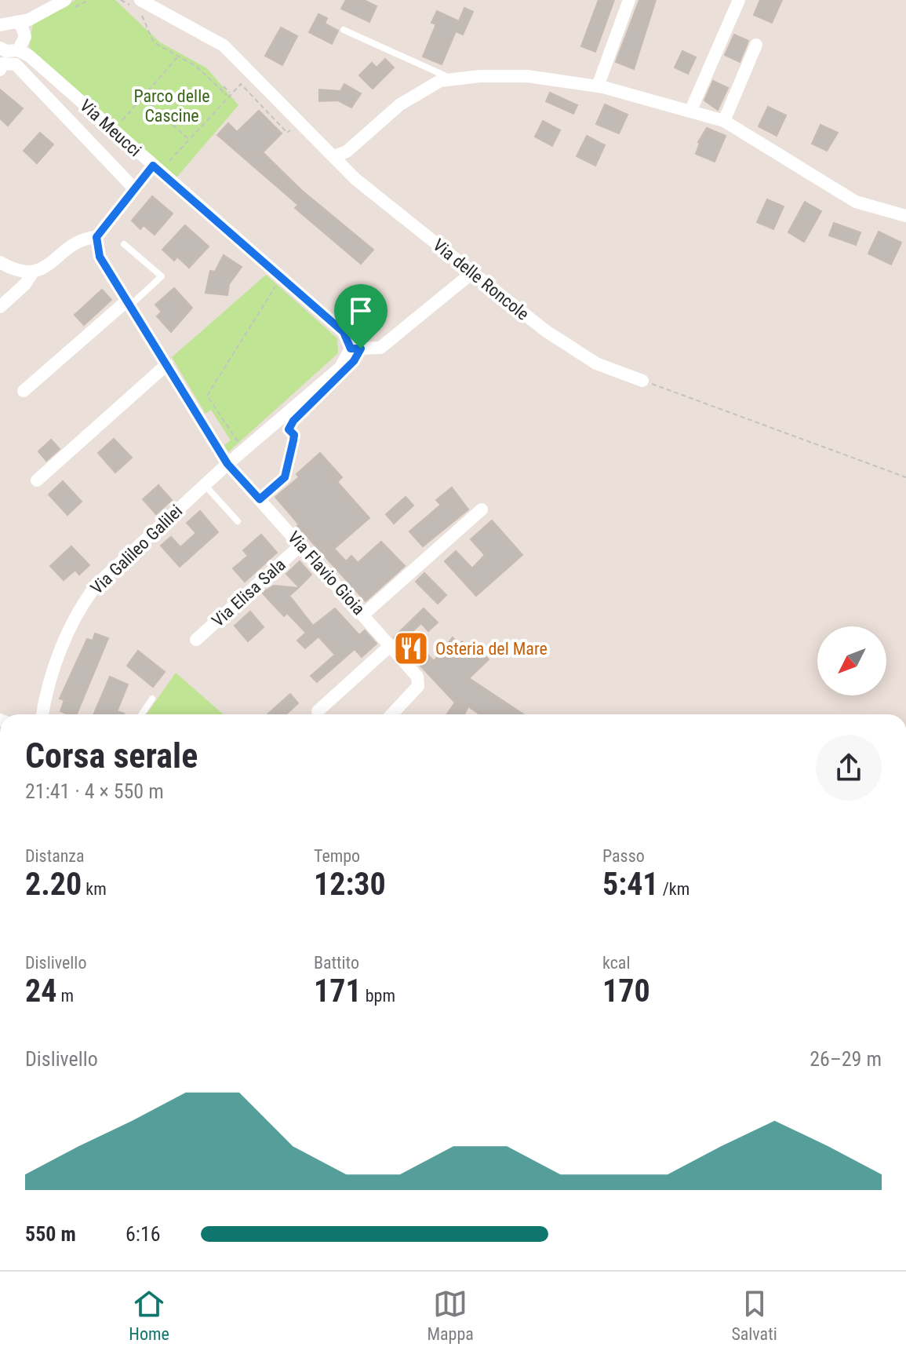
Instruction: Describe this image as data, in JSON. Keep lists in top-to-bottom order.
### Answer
{
  "streets": {
    "street": [
      "Via Meucci",
      "Via delle Roncole",
      "Via Galileo Galilei",
      "Via Flavio Gioia",
      "Via Elisa Sala"
    ]
  },
  "crossings": [
    ["Via Galileo Galilei", "Via Flavio Gioia"],
    ["Via Flavio Gioia", "Via Elisa Sala"]
  ],
  "parks": ["Parco delle Cascine"],
  "places": {
    "restaurant": ["Osteria del Mare"]
  },
  "north": "bottom left",
  "page": {
    "heading": ["Corsa serale", "21:41 · 4 × 550 m"],
    "stats": [
      ["Distanza", "2.20 km"],
      ["Tempo", "12:30"],
      ["Passo", "5:41 /km"],
      ["Dislivello", "24 m"],
      ["Battito", "171 bpm"],
      ["kcal", "170"]
    ],
    "chart": ["Dislivello", "26–29 m"],
    "list": [
      {
        "name": "550 m",
        "note": "6:16"
      }
    ],
    "tabs": ["Home", "Mappa", "Salvati"]
  }
}
